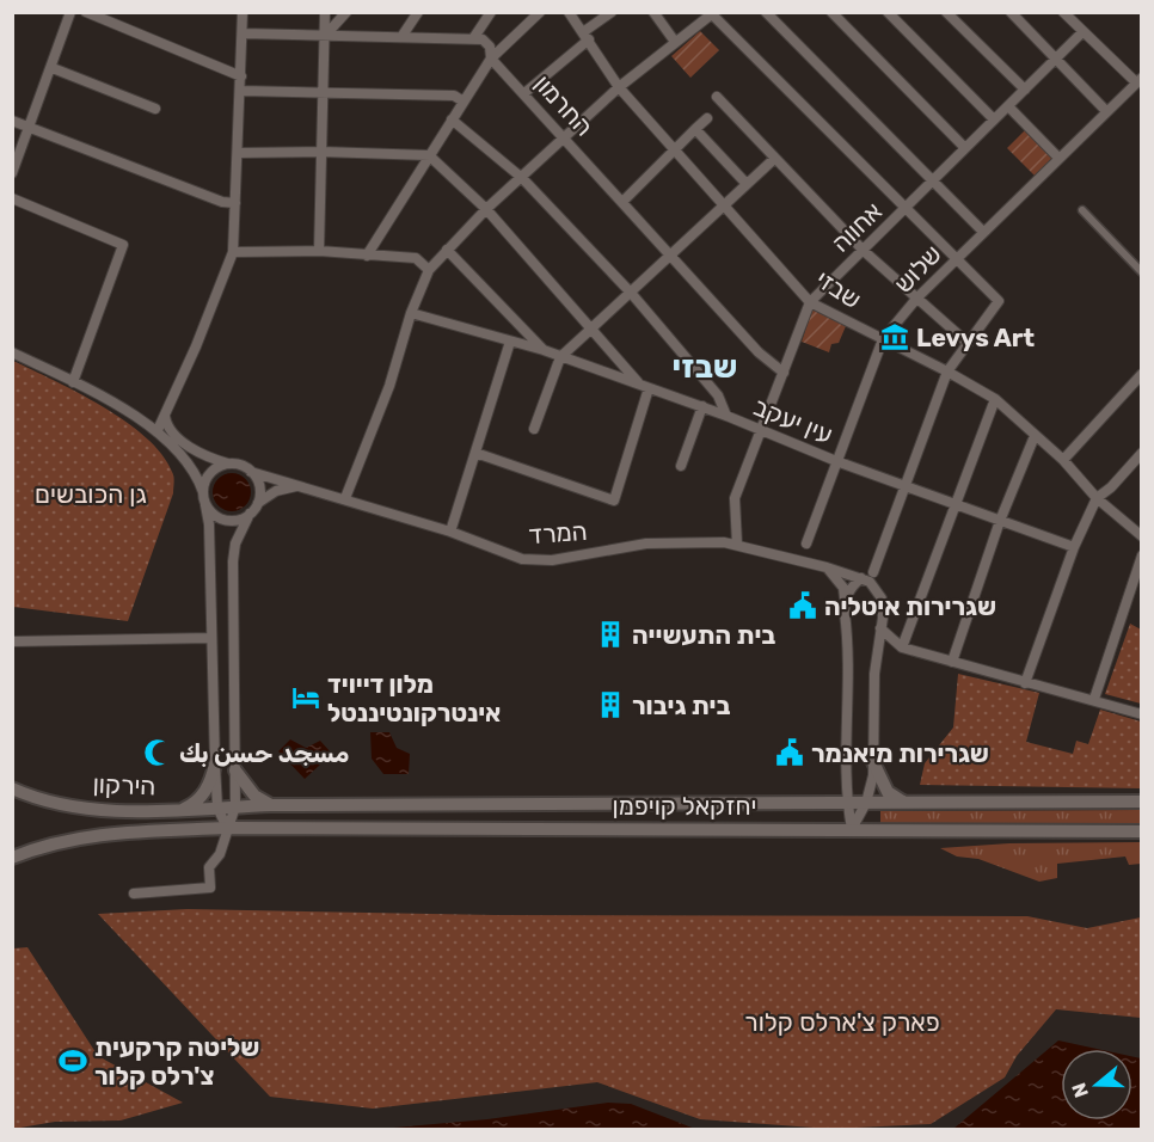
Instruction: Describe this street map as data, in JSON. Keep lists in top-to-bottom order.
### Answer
{
  "streets": {
    "main road": ["הירקון", "יחזקאל קויפמן"],
    "street": [
      "החרמון",
      "אחווה",
      "שלוש",
      "שבזי",
      "עין יעקב",
      "המרד"
    ]
  },
  "crossings": [
    ["החרמון", "אחווה"],
    ["אחווה", "שבזי"],
    ["אחווה", "עין יעקב"],
    ["אחווה", "המרד"],
    ["שלוש", "שבזי"],
    ["שלוש", "עין יעקב"],
    ["הירקון", "יחזקאל קויפמן"]
  ],
  "districts": ["שבזי"],
  "parks": ["גן הכובשים", "פארק צ'ארלס קלור"],
  "places": {
    "museum": ["Levys Art"],
    "public building": ["שגרירות איטליה", "שגרירות מיאנמר"],
    "building": ["בית התעשייה", "בית גיבור"],
    "hotel": ["מלון דייויד אינטרקונטיננטל"],
    "mosque": ["مسجد حسن بك"],
    "sports": ["שליטה קרקעית צ'רלס קלור"]
  },
  "north": "left"
}
